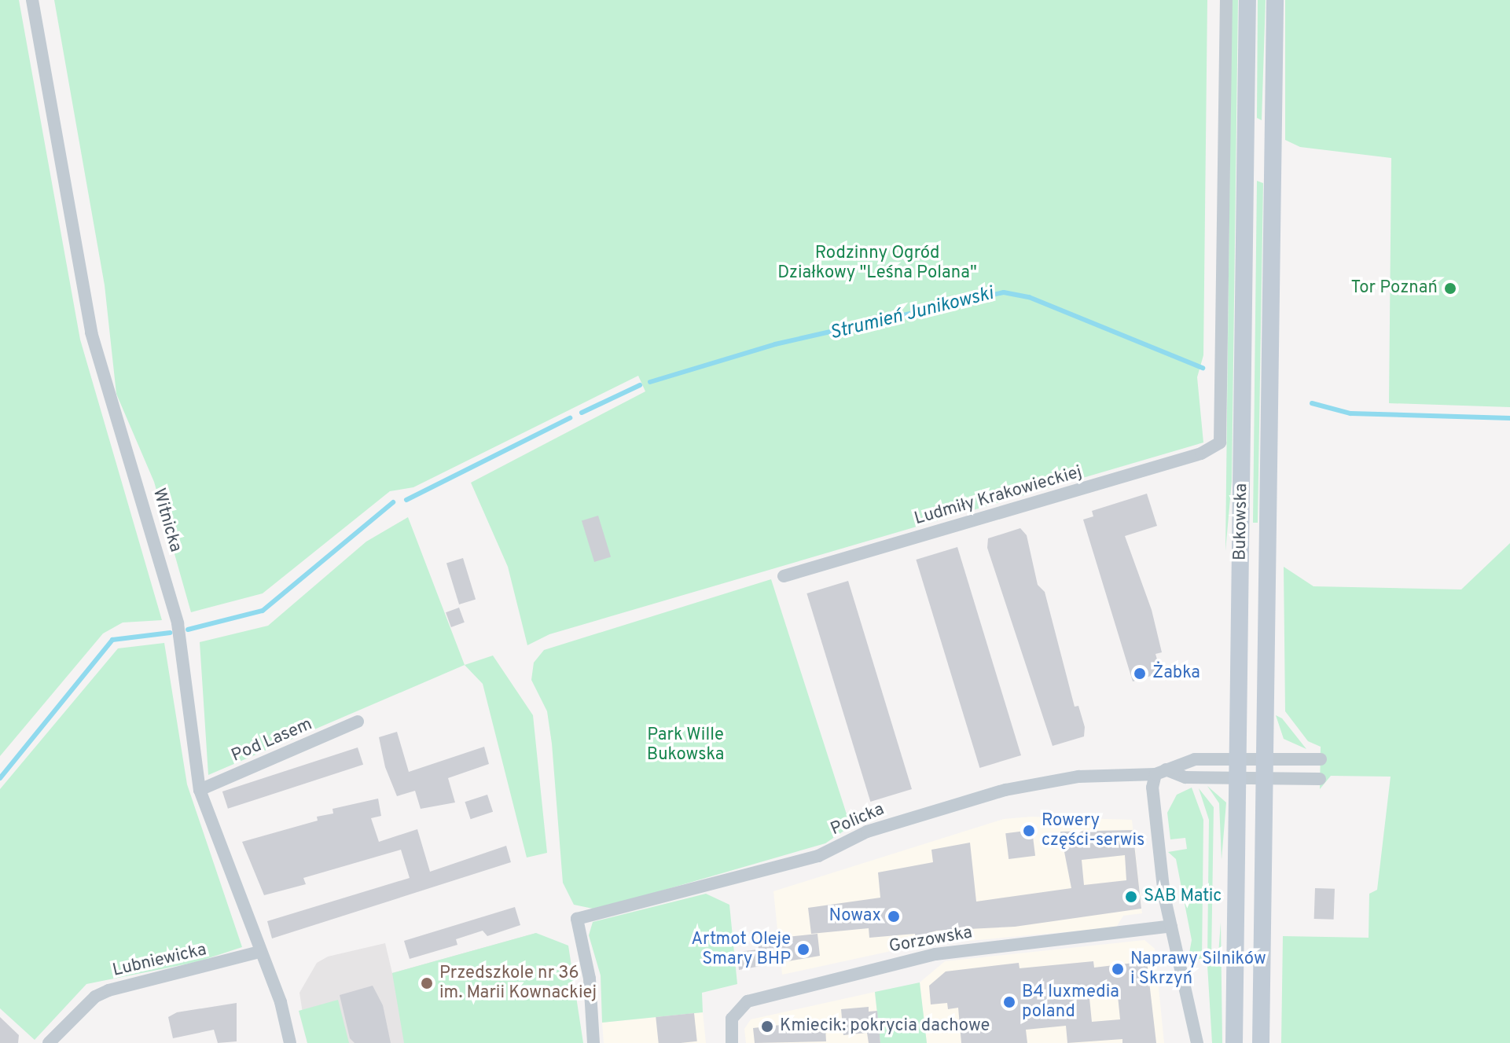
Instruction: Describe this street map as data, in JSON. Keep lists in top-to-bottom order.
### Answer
{
  "streets": {
    "main road": ["Bukowska"],
    "street": [
      "Ludmiły Krakowieckiej",
      "Witnicka",
      "Pod Lasem",
      "Policka",
      "Gorzowska",
      "Lubniewicka"
    ]
  },
  "crossings": [
    ["Witnicka", "Pod Lasem"],
    ["Witnicka", "Lubniewicka"],
    ["Bukowska", "Policka"]
  ],
  "water": ["Strumień Junikowski"],
  "parks": ["Rodzinny Ogród Działkowy \"Leśna Polana\"", "Park Wille Bukowska"],
  "places": [
    "Tor Poznań",
    "Żabka",
    "Rowery części-serwis",
    "SAB Matic",
    "Nowax",
    "Artmot Oleje Smary BHP",
    "Naprawy Silników i Skrzyń",
    "Przedszkole nr 36 im. Marii Kownackiej",
    "B4 luxmedia poland",
    "Kmiecik: pokrycia dachowe"
  ]
}
